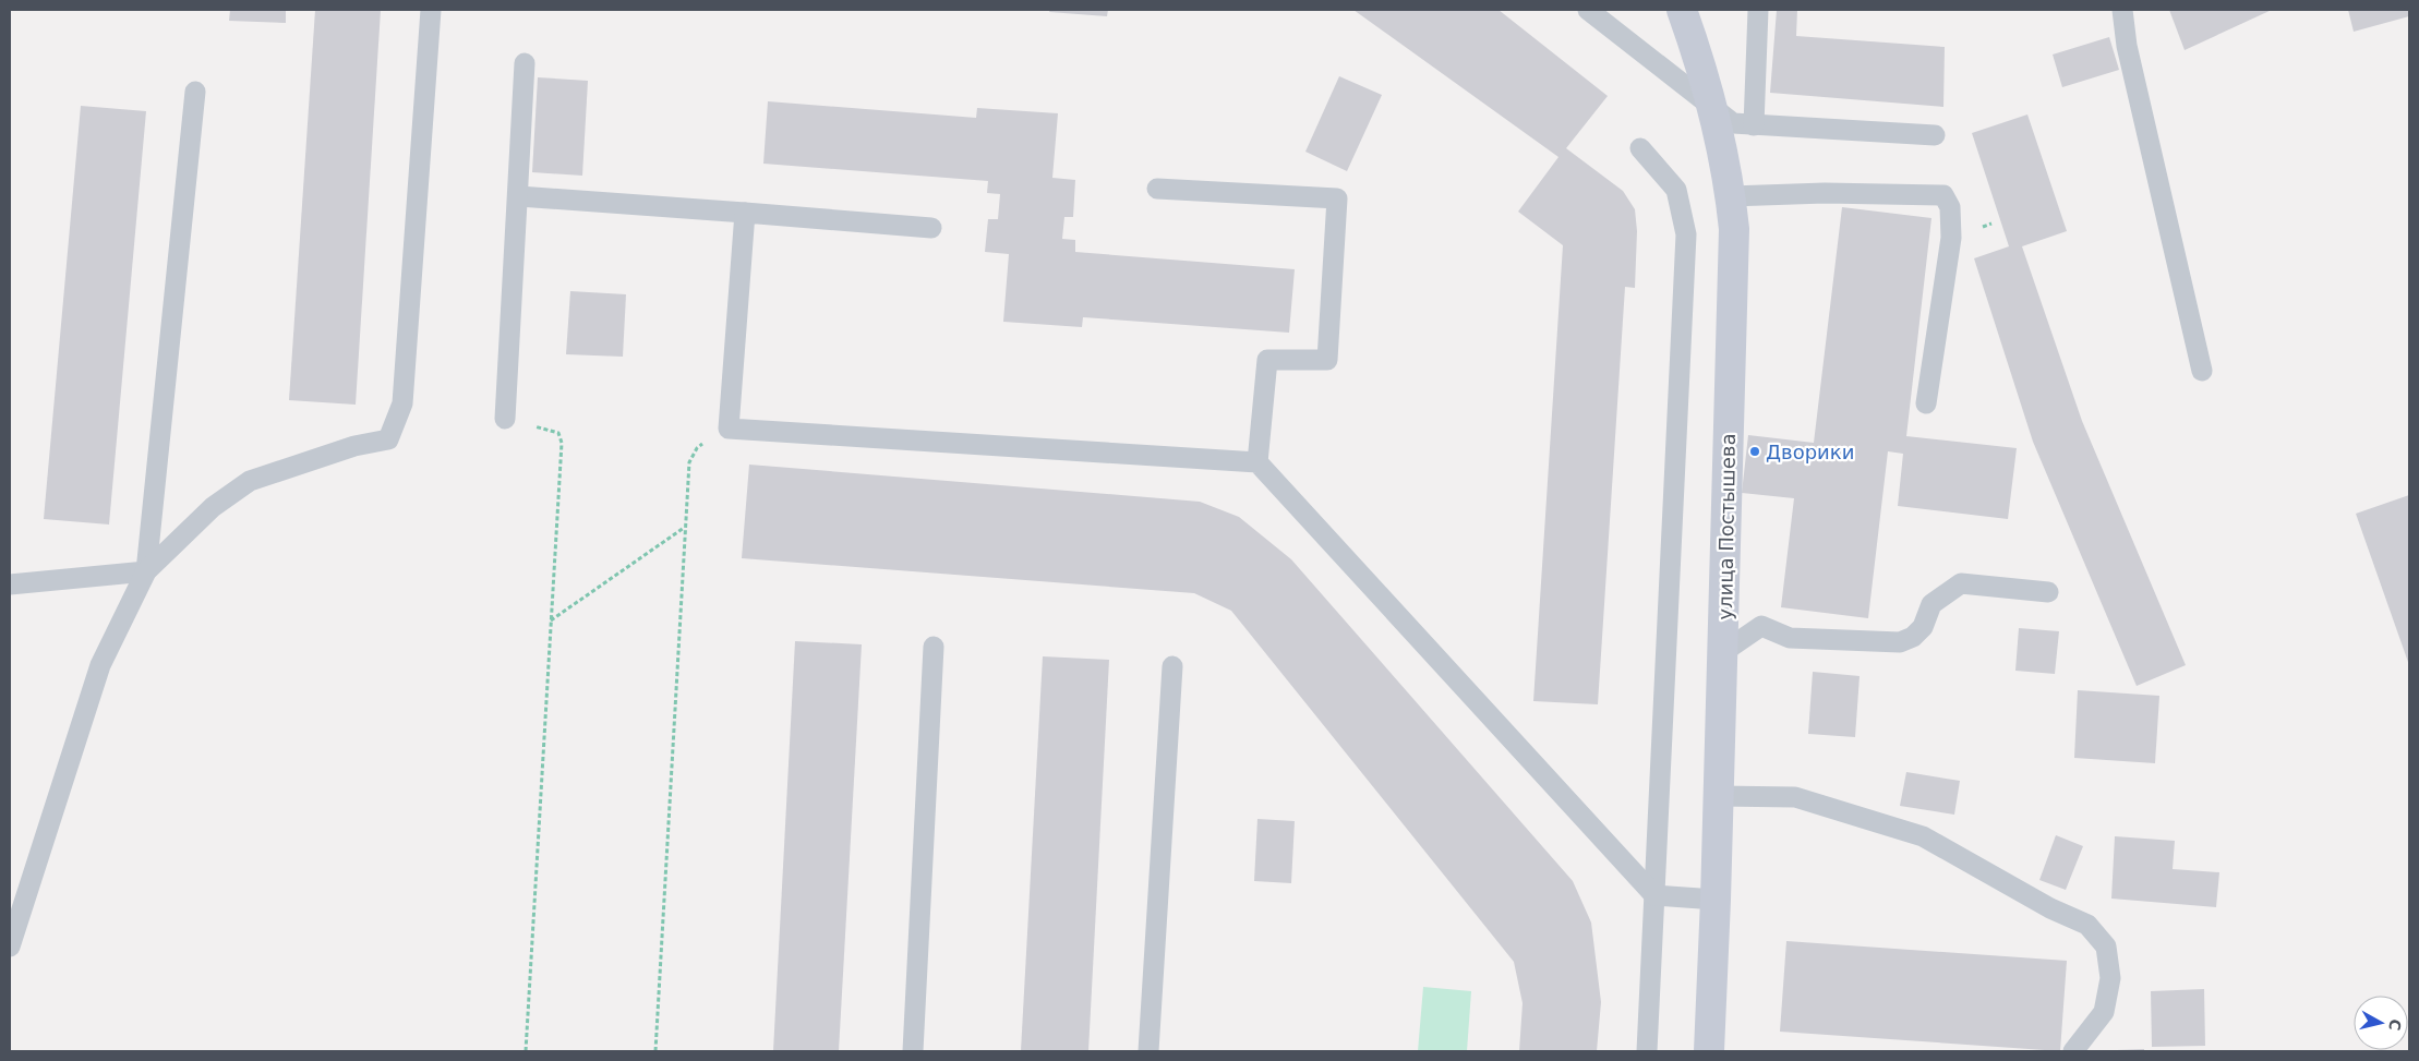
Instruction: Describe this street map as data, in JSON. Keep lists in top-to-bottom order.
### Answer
{
  "streets": {
    "street": ["улица Постышева"]
  },
  "places": ["Дворики"],
  "north": "right"
}
